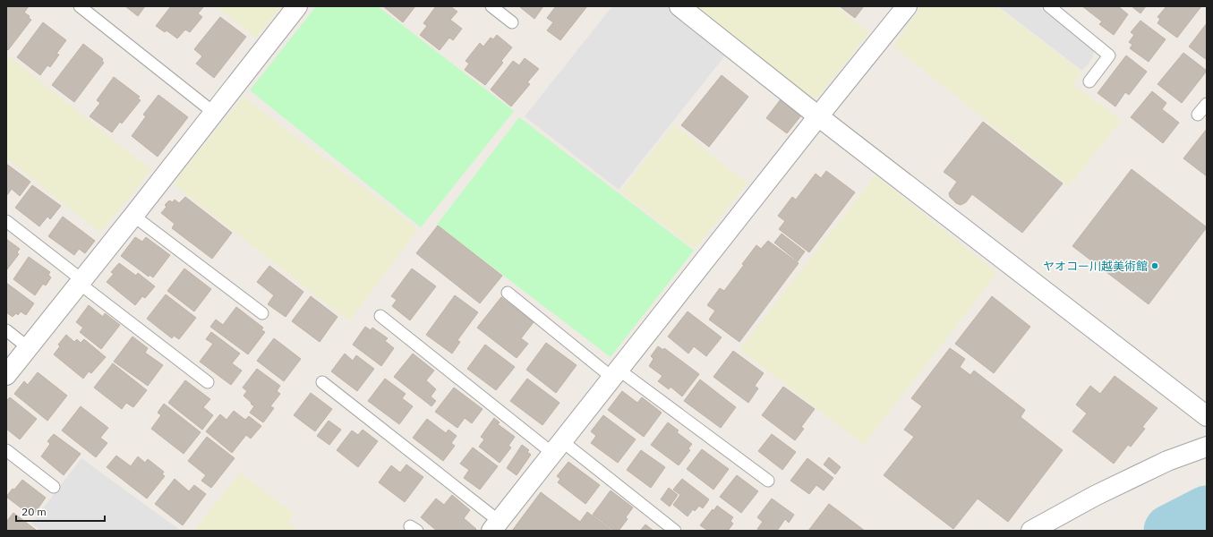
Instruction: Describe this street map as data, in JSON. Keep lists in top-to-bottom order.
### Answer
{
  "places": ["ヤオコー川越美術館"],
  "scale_bar": "20 m"
}
